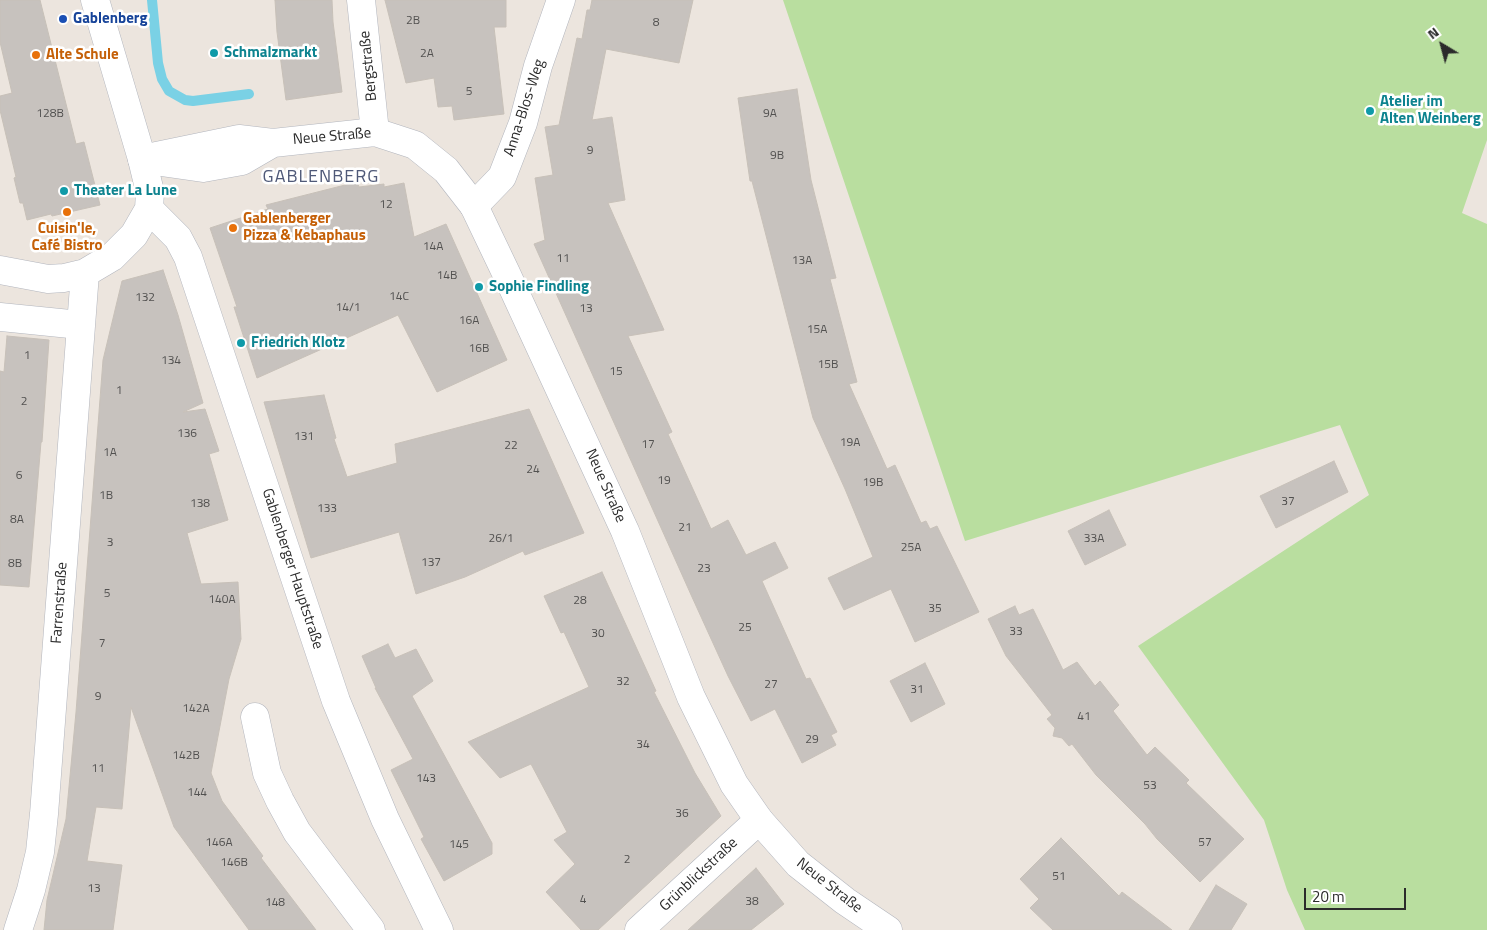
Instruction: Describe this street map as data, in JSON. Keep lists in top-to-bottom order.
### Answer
{
  "streets": {
    "street": [
      "Bergstraße",
      "Anna-Blos-Weg",
      "Neue Straße",
      "Gablenberger Hauptstraße",
      "Farrenstraße",
      "Grünblickstraße"
    ]
  },
  "crossings": [
    ["Bergstraße", "Neue Straße"],
    ["Anna-Blos-Weg", "Neue Straße"],
    ["Neue Straße", "Grünblickstraße"]
  ],
  "districts": ["GABLENBERG"],
  "places": [
    "Gablenberg",
    "Schmalzmarkt",
    "Alte Schule",
    "Atelier im Alten Weinberg",
    "Theater La Lune",
    "Cuisin'le, Café Bistro",
    "Gablenberger Pizza & Kebaphaus",
    "Sophie Findling",
    "Friedrich Klotz"
  ],
  "house_numbers": [
    "2B",
    "8",
    "2A",
    "5",
    "128B",
    "9A",
    "9",
    "9B",
    "12",
    "14A",
    "11",
    "13A",
    "14B",
    "14C",
    "132",
    "14/1",
    "13",
    "16A",
    "15A",
    "16B",
    "1",
    "134",
    "15B",
    "15",
    "1",
    "2",
    "136",
    "131",
    "19A",
    "17",
    "22",
    "1A",
    "24",
    "6",
    "19",
    "19B",
    "1B",
    "37",
    "138",
    "133",
    "8A",
    "21",
    "26/1",
    "33A",
    "3",
    "25A",
    "137",
    "8B",
    "23",
    "5",
    "140A",
    "28",
    "35",
    "25",
    "33",
    "30",
    "7",
    "32",
    "27",
    "31",
    "9",
    "142A",
    "41",
    "29",
    "34",
    "142B",
    "11",
    "143",
    "53",
    "144",
    "36",
    "146A",
    "57",
    "145",
    "2",
    "146B",
    "51",
    "13",
    "4",
    "38",
    "148"
  ],
  "scale_bar": "20 m",
  "north": "top left"
}
